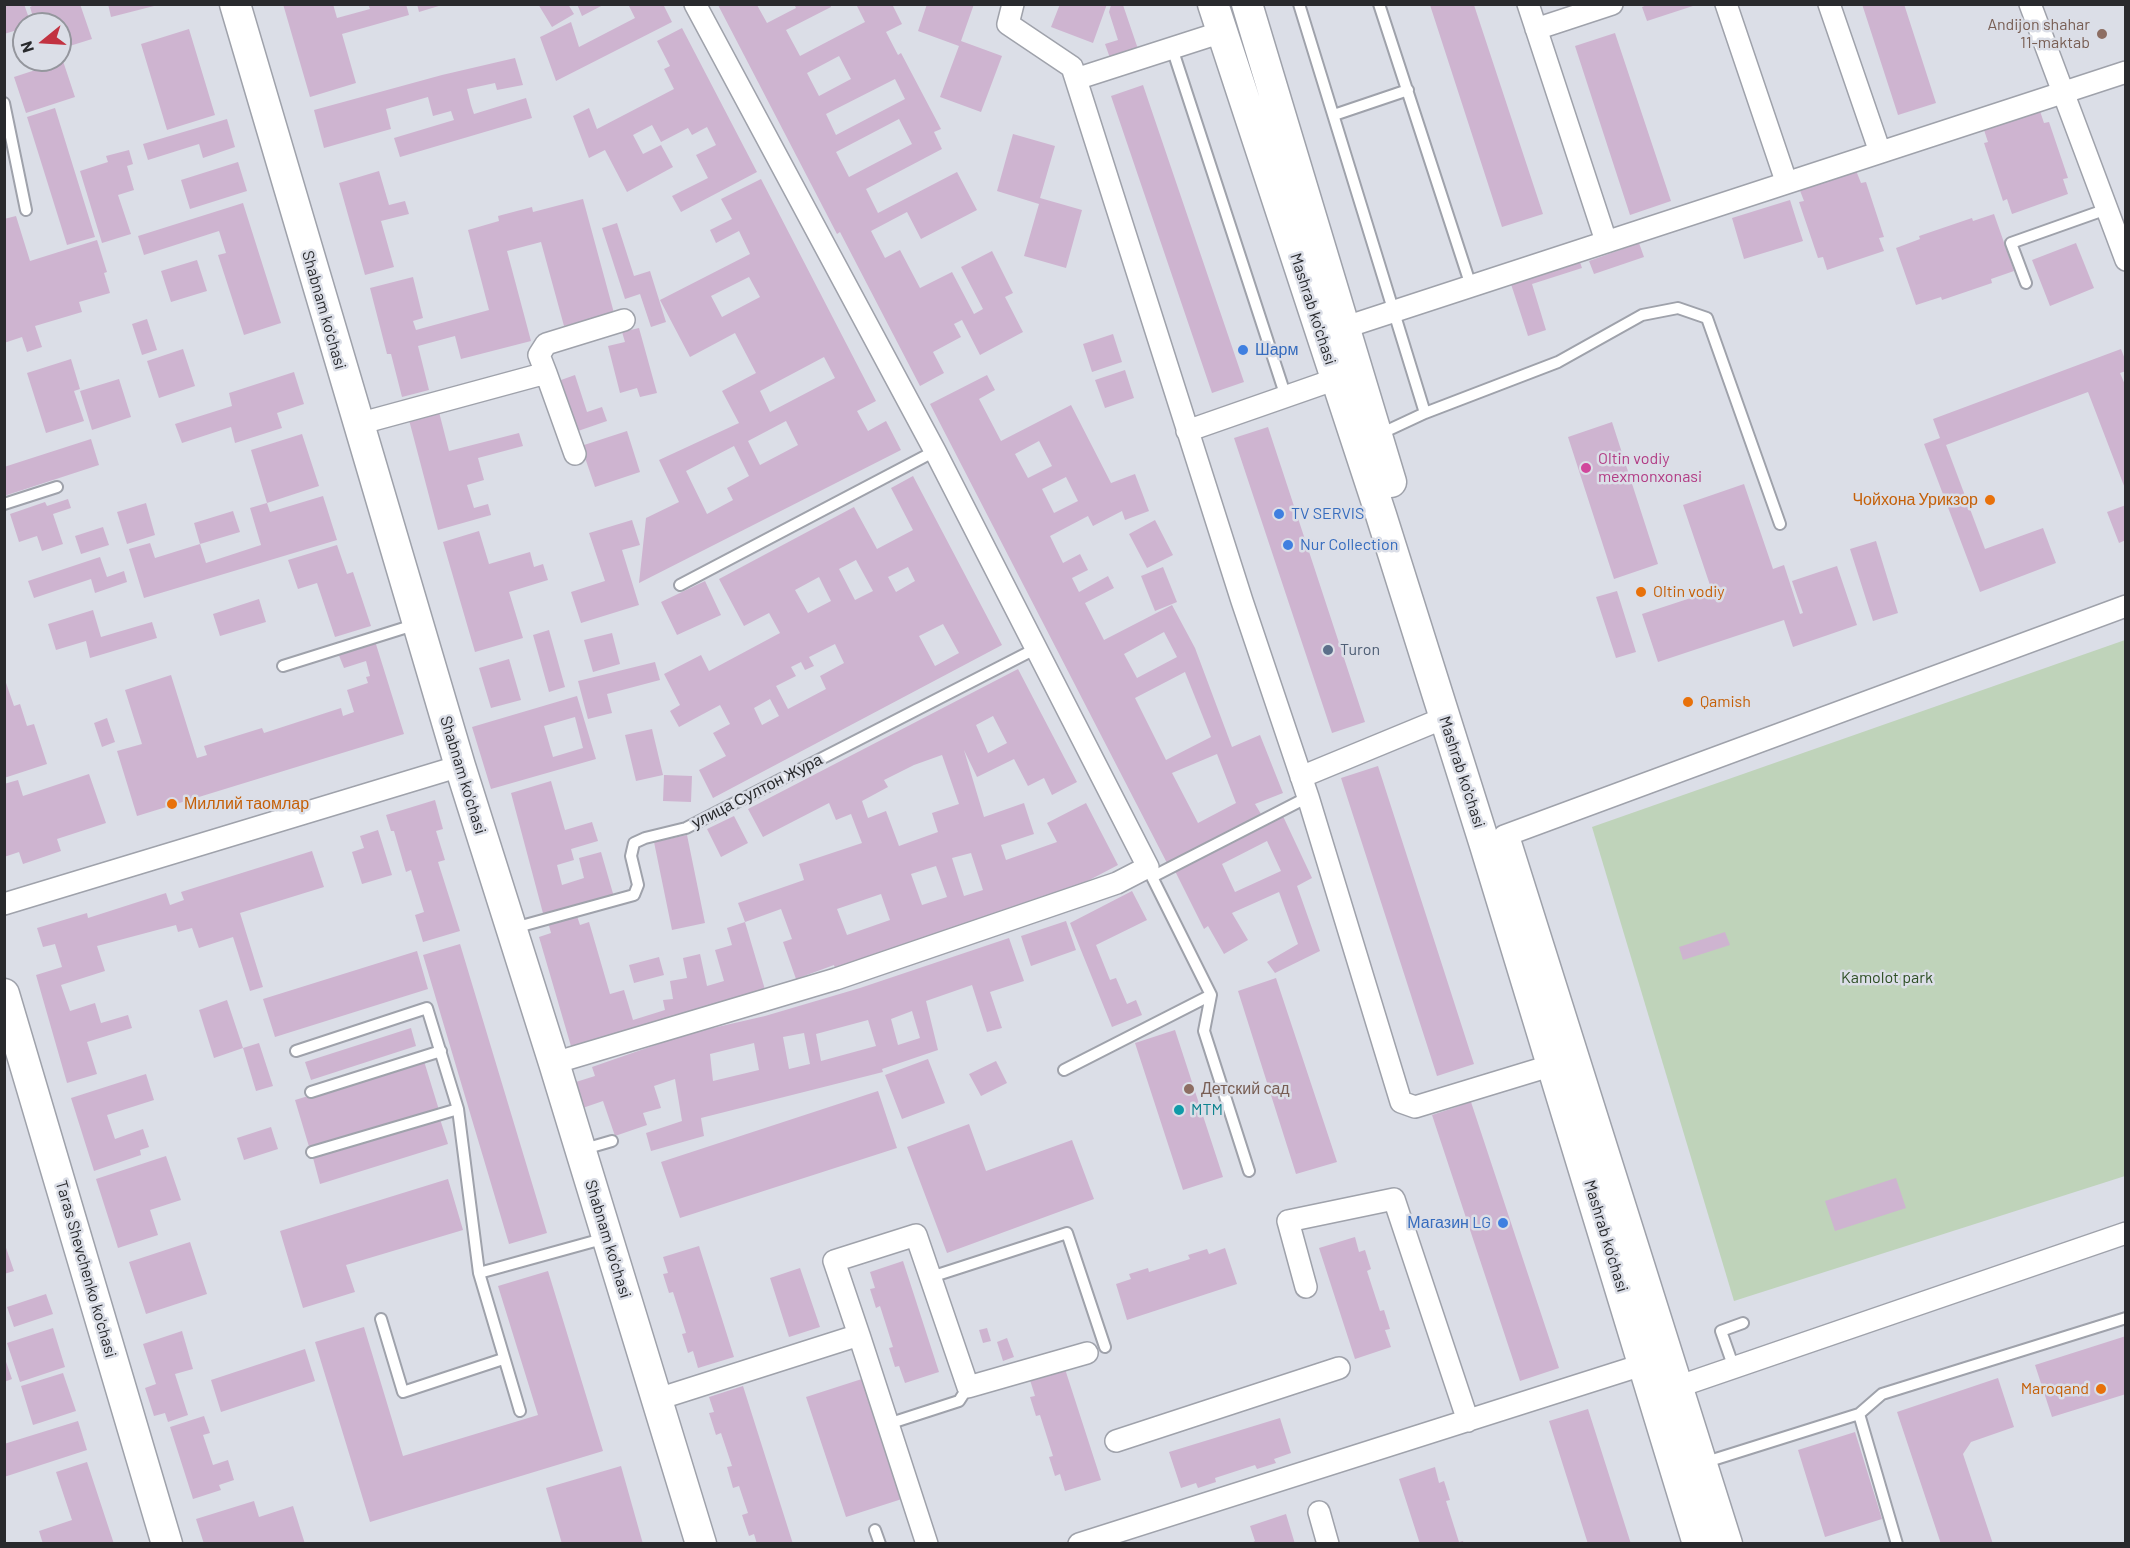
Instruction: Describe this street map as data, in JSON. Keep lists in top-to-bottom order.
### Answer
{
  "streets": {
    "main road": ["Mashrab ko'chasi", "Shabnam ko'chasi", "Taras Shevchenko ko'chasi"],
    "lane": ["улица Султон Жура"]
  },
  "crossings": [
    ["Shabnam ko'chasi", "улица Султон Жура"]
  ],
  "parks": ["Kamolot park"],
  "places": [
    "Andijon shahar 11-maktab",
    "Шарм",
    "Oltin vodiy mexmonxonasi",
    "Чойхона Урикзор",
    "TV SERVIS",
    "Nur Collection",
    "Oltin vodiy",
    "Turon",
    "Qamish",
    "Миллий таомлар",
    "Детский сад",
    "MTM",
    "Магазин LG",
    "Maroqand"
  ],
  "north": "left"
}
